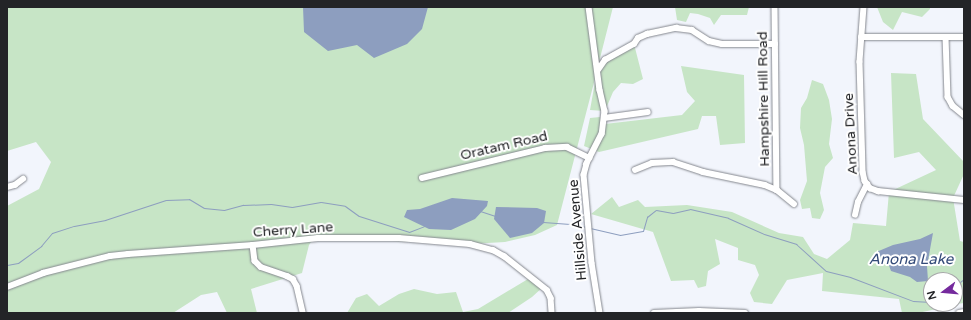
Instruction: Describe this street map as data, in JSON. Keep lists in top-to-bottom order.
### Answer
{
  "streets": {
    "street": [
      "Hampshire Hill Road",
      "Anona Drive",
      "Oratam Road",
      "Cherry Lane",
      "Hillside Avenue"
    ]
  },
  "crossings": [
    ["Oratam Road", "Hillside Avenue"]
  ],
  "water": ["Anona Lake"],
  "north": "left"
}
